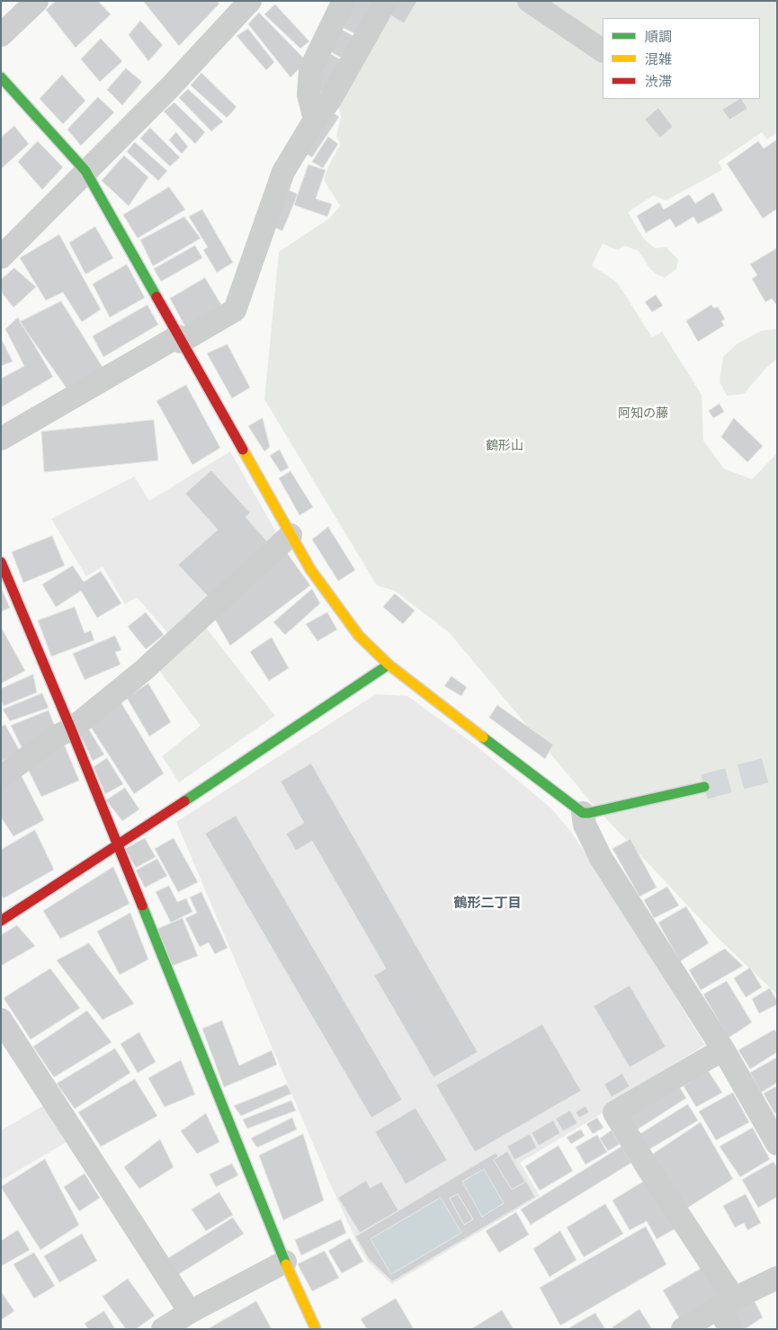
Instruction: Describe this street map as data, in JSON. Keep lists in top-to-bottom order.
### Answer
{
  "districts": ["鶴形二丁目"],
  "parks": ["阿知の藤", "鶴形山"],
  "legend": ["順調", "混雑", "渋滞"]
}
